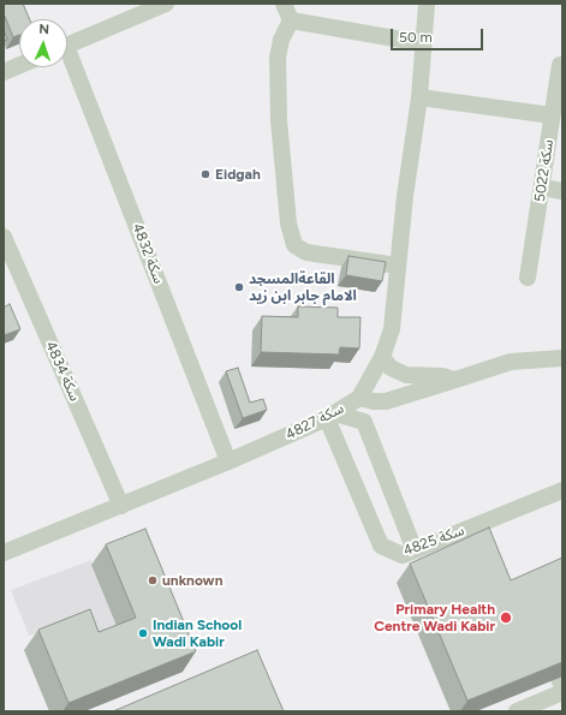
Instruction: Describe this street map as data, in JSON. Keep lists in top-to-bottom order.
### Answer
{
  "streets": {
    "street": [
      "سكة 5022",
      "سكة 4832",
      "سكة 4834",
      "سكة 4827",
      "سكة 4825"
    ]
  },
  "crossings": [
    ["سكة 4832", "سكة 4827"],
    ["سكة 4834", "سكة 4827"],
    ["سكة 4827", "سكة 4825"]
  ],
  "places": [
    "Eidgah",
    "القاعةالمسجد الامام جابر ابن زيد",
    "unknown",
    "Primary Health Centre Wadi Kabir",
    "Indian School Wadi Kabir"
  ],
  "scale_bar": "50 m",
  "north": "top"
}
